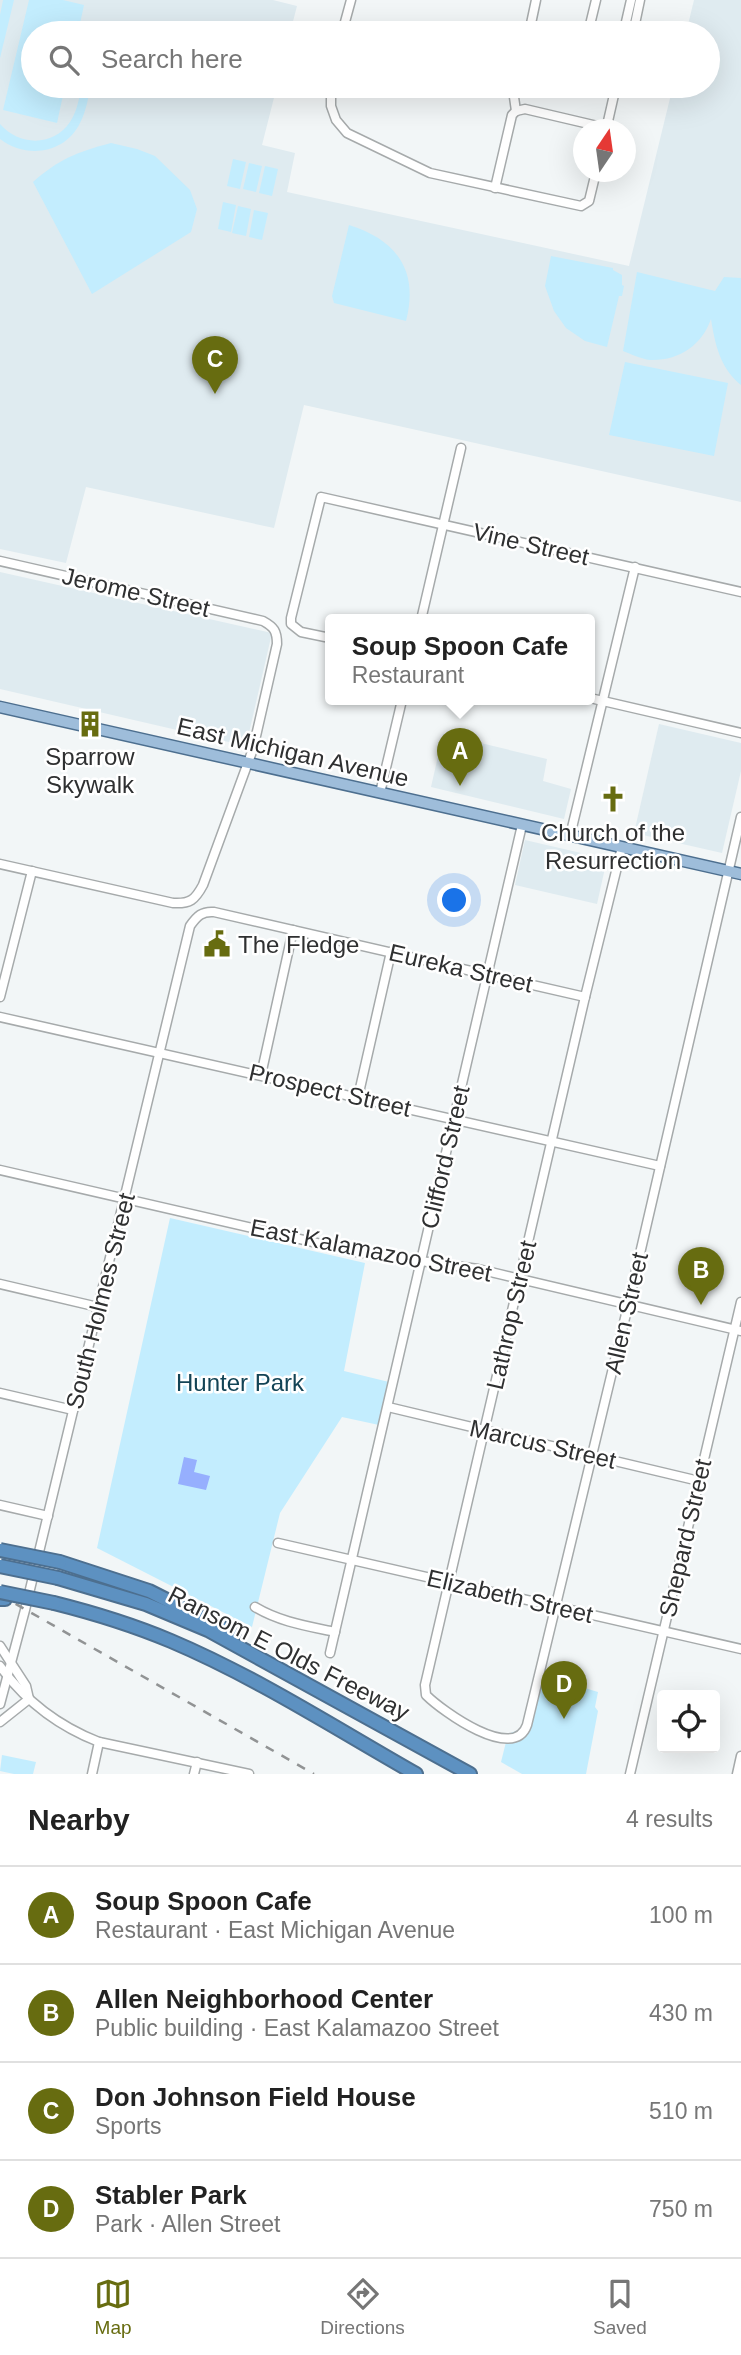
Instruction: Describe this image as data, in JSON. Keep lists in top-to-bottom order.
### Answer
{
  "streets": {
    "highway": ["Ransom E Olds Freeway"],
    "main road": ["East Michigan Avenue"],
    "street": [
      "Vine Street",
      "Jerome Street",
      "Eureka Street",
      "Prospect Street",
      "Clifford Street",
      "East Kalamazoo Street",
      "South Holmes Street",
      "Allen Street",
      "Lathrop Street",
      "Marcus Street",
      "Shepard Street",
      "Elizabeth Street"
    ]
  },
  "crossings": [
    ["Jerome Street", "East Michigan Avenue"],
    ["East Michigan Avenue", "Clifford Street"],
    ["East Michigan Avenue", "Allen Street"],
    ["East Michigan Avenue", "Lathrop Street"],
    ["Eureka Street", "Clifford Street"],
    ["Eureka Street", "South Holmes Street"],
    ["Eureka Street", "Lathrop Street"],
    ["Prospect Street", "Clifford Street"],
    ["Prospect Street", "South Holmes Street"],
    ["Prospect Street", "Allen Street"],
    ["Prospect Street", "Lathrop Street"],
    ["Clifford Street", "East Kalamazoo Street"],
    ["Clifford Street", "Marcus Street"],
    ["Clifford Street", "Elizabeth Street"],
    ["East Kalamazoo Street", "South Holmes Street"],
    ["East Kalamazoo Street", "Allen Street"],
    ["East Kalamazoo Street", "Lathrop Street"],
    ["East Kalamazoo Street", "Shepard Street"],
    ["Allen Street", "Lathrop Street"],
    ["Allen Street", "Marcus Street"],
    ["Allen Street", "Elizabeth Street"],
    ["Lathrop Street", "Marcus Street"],
    ["Lathrop Street", "Elizabeth Street"],
    ["Marcus Street", "Shepard Street"],
    ["Shepard Street", "Elizabeth Street"]
  ],
  "parks": ["Hunter Park"],
  "places": {
    "building": ["Sparrow Skywalk"],
    "church": ["Church of the Resurrection"],
    "public building": ["The Fledge"]
  },
  "north": "top",
  "page": {
    "search": "Search here",
    "pins": [
      "C",
      "A",
      "B",
      "D"
    ],
    "popup": ["Soup Spoon Cafe", "Restaurant"],
    "heading": ["Nearby", "4 results"],
    "list": [
      {
        "mark": "A",
        "name": "Soup Spoon Cafe",
        "note": "Restaurant · East Michigan Avenue",
        "value": "100 m"
      },
      {
        "mark": "B",
        "name": "Allen Neighborhood Center",
        "note": "Public building · East Kalamazoo Street",
        "value": "430 m"
      },
      {
        "mark": "C",
        "name": "Don Johnson Field House",
        "note": "Sports",
        "value": "510 m"
      },
      {
        "mark": "D",
        "name": "Stabler Park",
        "note": "Park · Allen Street",
        "value": "750 m"
      }
    ],
    "nav": ["Map", "Directions", "Saved"]
  }
}
